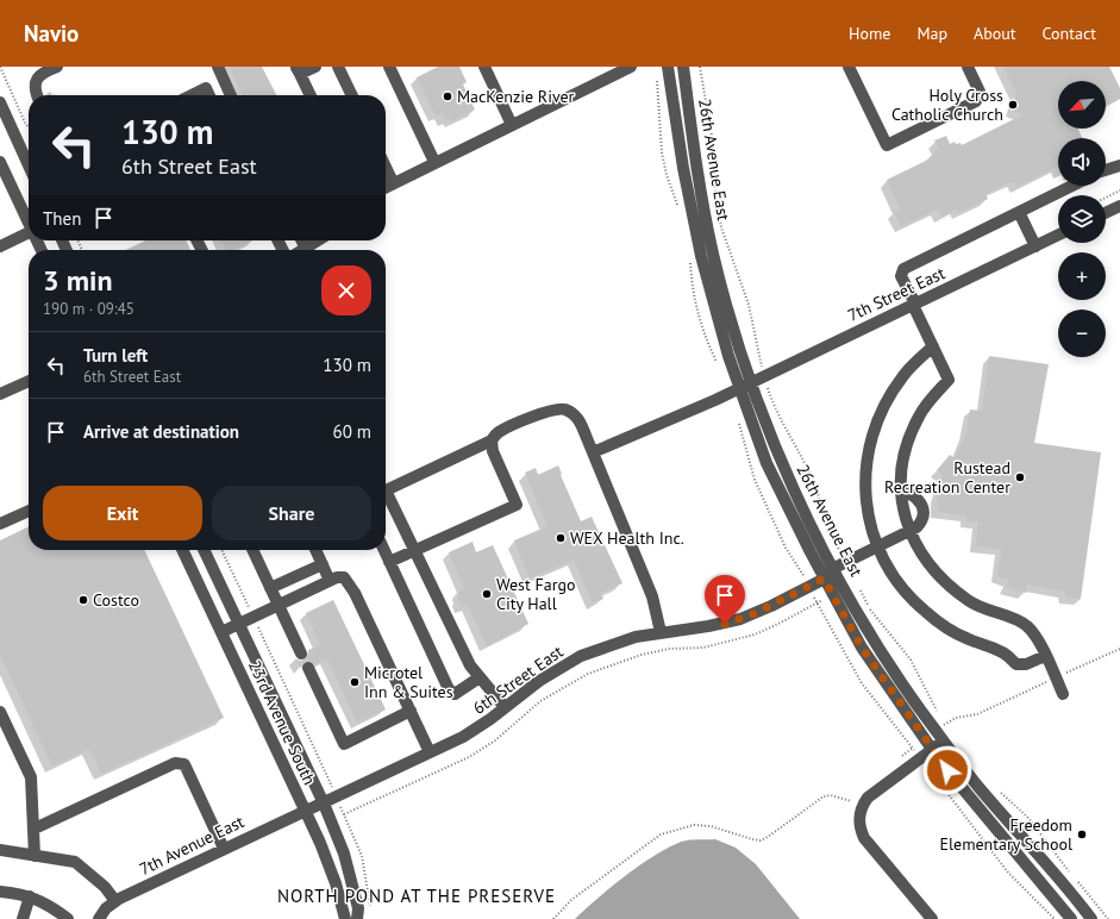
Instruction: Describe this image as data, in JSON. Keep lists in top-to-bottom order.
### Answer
{
  "streets": {
    "street": [
      "26th Avenue East",
      "7th Street East",
      "6th Street East",
      "23rd Avenue South",
      "7th Avenue East"
    ]
  },
  "crossings": [
    ["26th Avenue East", "7th Street East"],
    ["26th Avenue East", "6th Street East"],
    ["6th Street East", "23rd Avenue South"],
    ["6th Street East", "7th Avenue East"],
    ["23rd Avenue South", "7th Avenue East"]
  ],
  "districts": ["NORTH POND AT THE PRESERVE"],
  "places": [
    "MacKenzie River",
    "Holy Cross Catholic Church",
    "Rustead Recreation Center",
    "WEX Health Inc.",
    "West Fargo City Hall",
    "Costco",
    "Microtel Inn & Suites",
    "Freedom Elementary School"
  ],
  "north": "bottom left",
  "page": {
    "header": "Navio",
    "nav": [
      "Home",
      "Map",
      "About",
      "Contact"
    ],
    "map_buttons": ["+", "−"],
    "turn": ["130 m", "6th Street East"],
    "then": "Then",
    "heading": ["3 min", "190 m · 09:45"],
    "list": [
      {
        "name": "Turn left",
        "note": "6th Street East",
        "value": "130 m"
      },
      {
        "name": "Arrive at destination",
        "value": "60 m"
      }
    ],
    "buttons": ["Exit", "Share"]
  }
}
